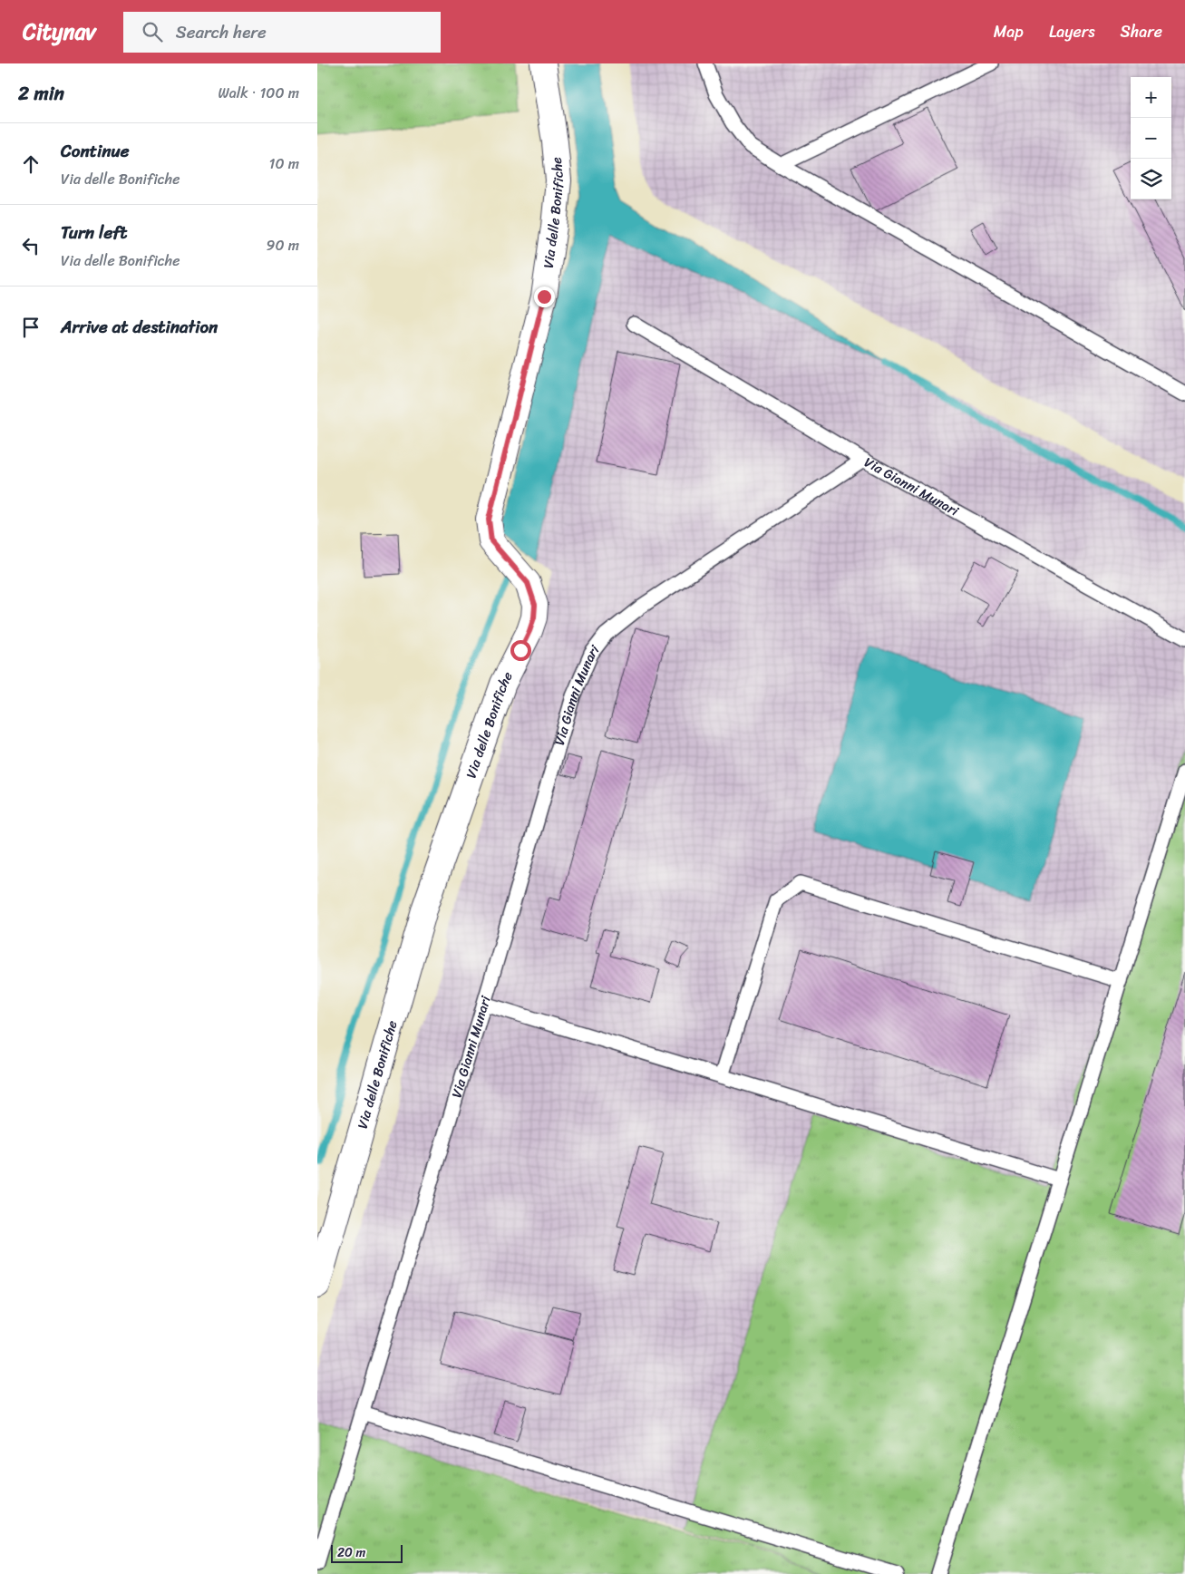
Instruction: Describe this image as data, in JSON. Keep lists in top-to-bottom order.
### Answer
{
  "streets": {
    "street": ["Via delle Bonifiche"],
    "lane": ["Via Gianni Munari"]
  },
  "scale_bar": "20 m",
  "page": {
    "header": "Citynav",
    "search": "Search here",
    "nav": ["Map", "Layers", "Share"],
    "heading": ["2 min", "Walk · 100 m"],
    "map_buttons": ["+", "−"],
    "list": [
      ["Continue", "Via delle Bonifiche", "10 m"],
      ["Turn left", "Via delle Bonifiche", "90 m"],
      "Arrive at destination"
    ],
    "scale": "20 m"
  }
}
